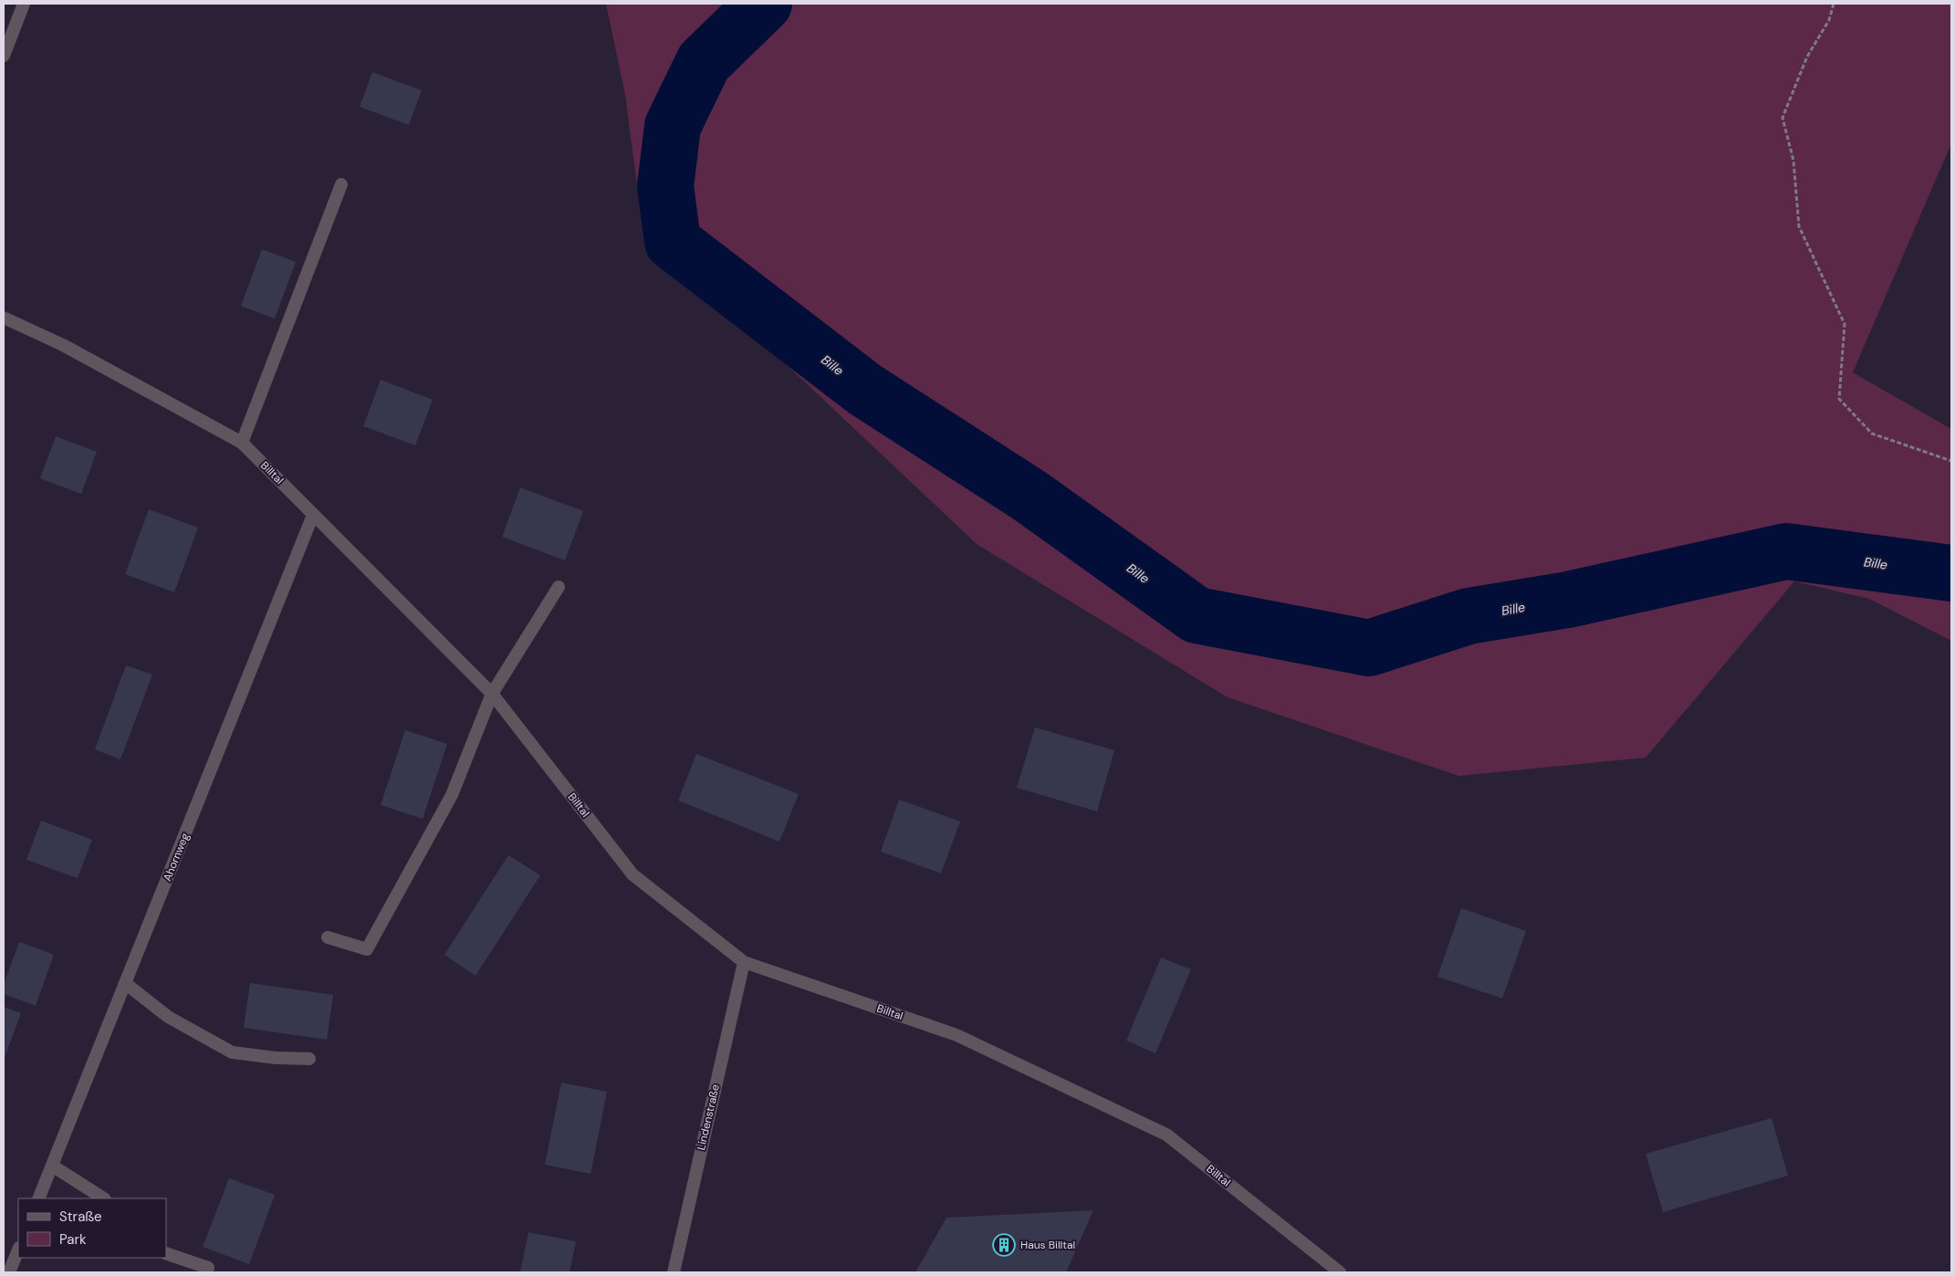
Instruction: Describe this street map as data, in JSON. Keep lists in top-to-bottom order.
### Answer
{
  "streets": {
    "street": ["Billtal", "Ahornweg", "Lindenstraße"]
  },
  "crossings": [
    ["Billtal", "Ahornweg"],
    ["Billtal", "Lindenstraße"]
  ],
  "water": ["Bille"],
  "places": {
    "building": ["Haus Billtal"]
  },
  "legend": ["Straße", "Park"]
}
